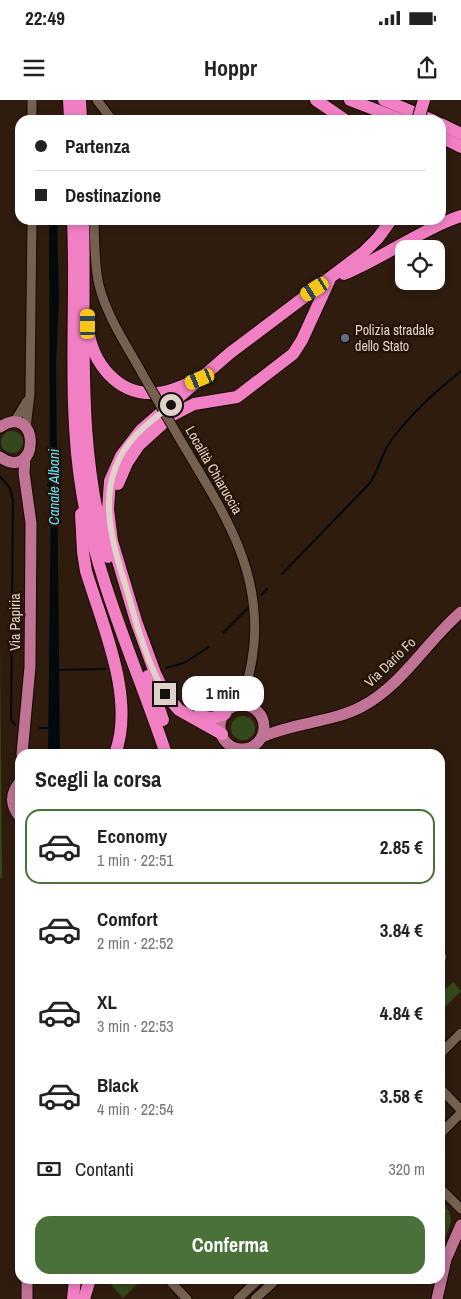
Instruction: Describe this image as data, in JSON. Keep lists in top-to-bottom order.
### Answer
{
  "streets": {
    "main road": ["Via Papiria", "Via Dario Fo"],
    "street": ["Località Chiaruccia"]
  },
  "water": ["Canale Albani"],
  "places": ["Polizia stradale dello Stato"],
  "page": {
    "status": "22:49",
    "header": "Hoppr",
    "banner": ["Partenza", "Destinazione"],
    "bubble": "1 min",
    "heading": "Scegli la corsa",
    "list": [
      {
        "name": "Economy",
        "note": "1 min · 22:51",
        "value": "2.85 €"
      },
      {
        "name": "Comfort",
        "note": "2 min · 22:52",
        "value": "3.84 €"
      },
      {
        "name": "XL",
        "note": "3 min · 22:53",
        "value": "4.84 €"
      },
      {
        "name": "Black",
        "note": "4 min · 22:54",
        "value": "3.58 €"
      }
    ],
    "pay": ["Contanti", "320 m"],
    "buttons": "Conferma"
  }
}
